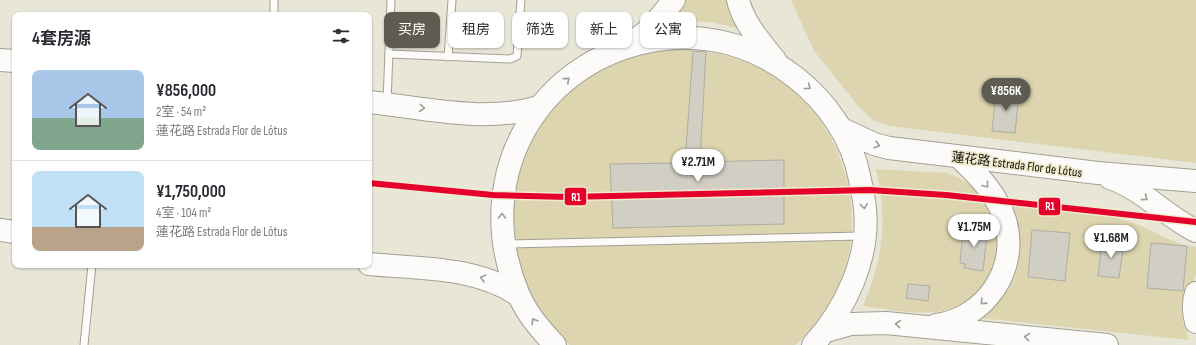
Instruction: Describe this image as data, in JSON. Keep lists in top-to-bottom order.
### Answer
{
  "streets": {
    "main road": ["蓮花路 Estrada Flor de Lótus"]
  },
  "lines": ["transit line R1"],
  "page": {
    "chip": [
      "买房",
      "租房",
      "筛选",
      "新上",
      "公寓"
    ],
    "heading": "4套房源",
    "list": [
      {
        "name": "¥856,000",
        "note": "2室 · 54 m² · 蓮花路 Estrada Flor de Lótus"
      },
      {
        "name": "¥1,750,000",
        "note": "4室 · 104 m² · 蓮花路 Estrada Flor de Lótus"
      }
    ],
    "price": [
      "¥856K",
      "¥2.71M",
      "¥1.75M",
      "¥1.68M"
    ]
  }
}
